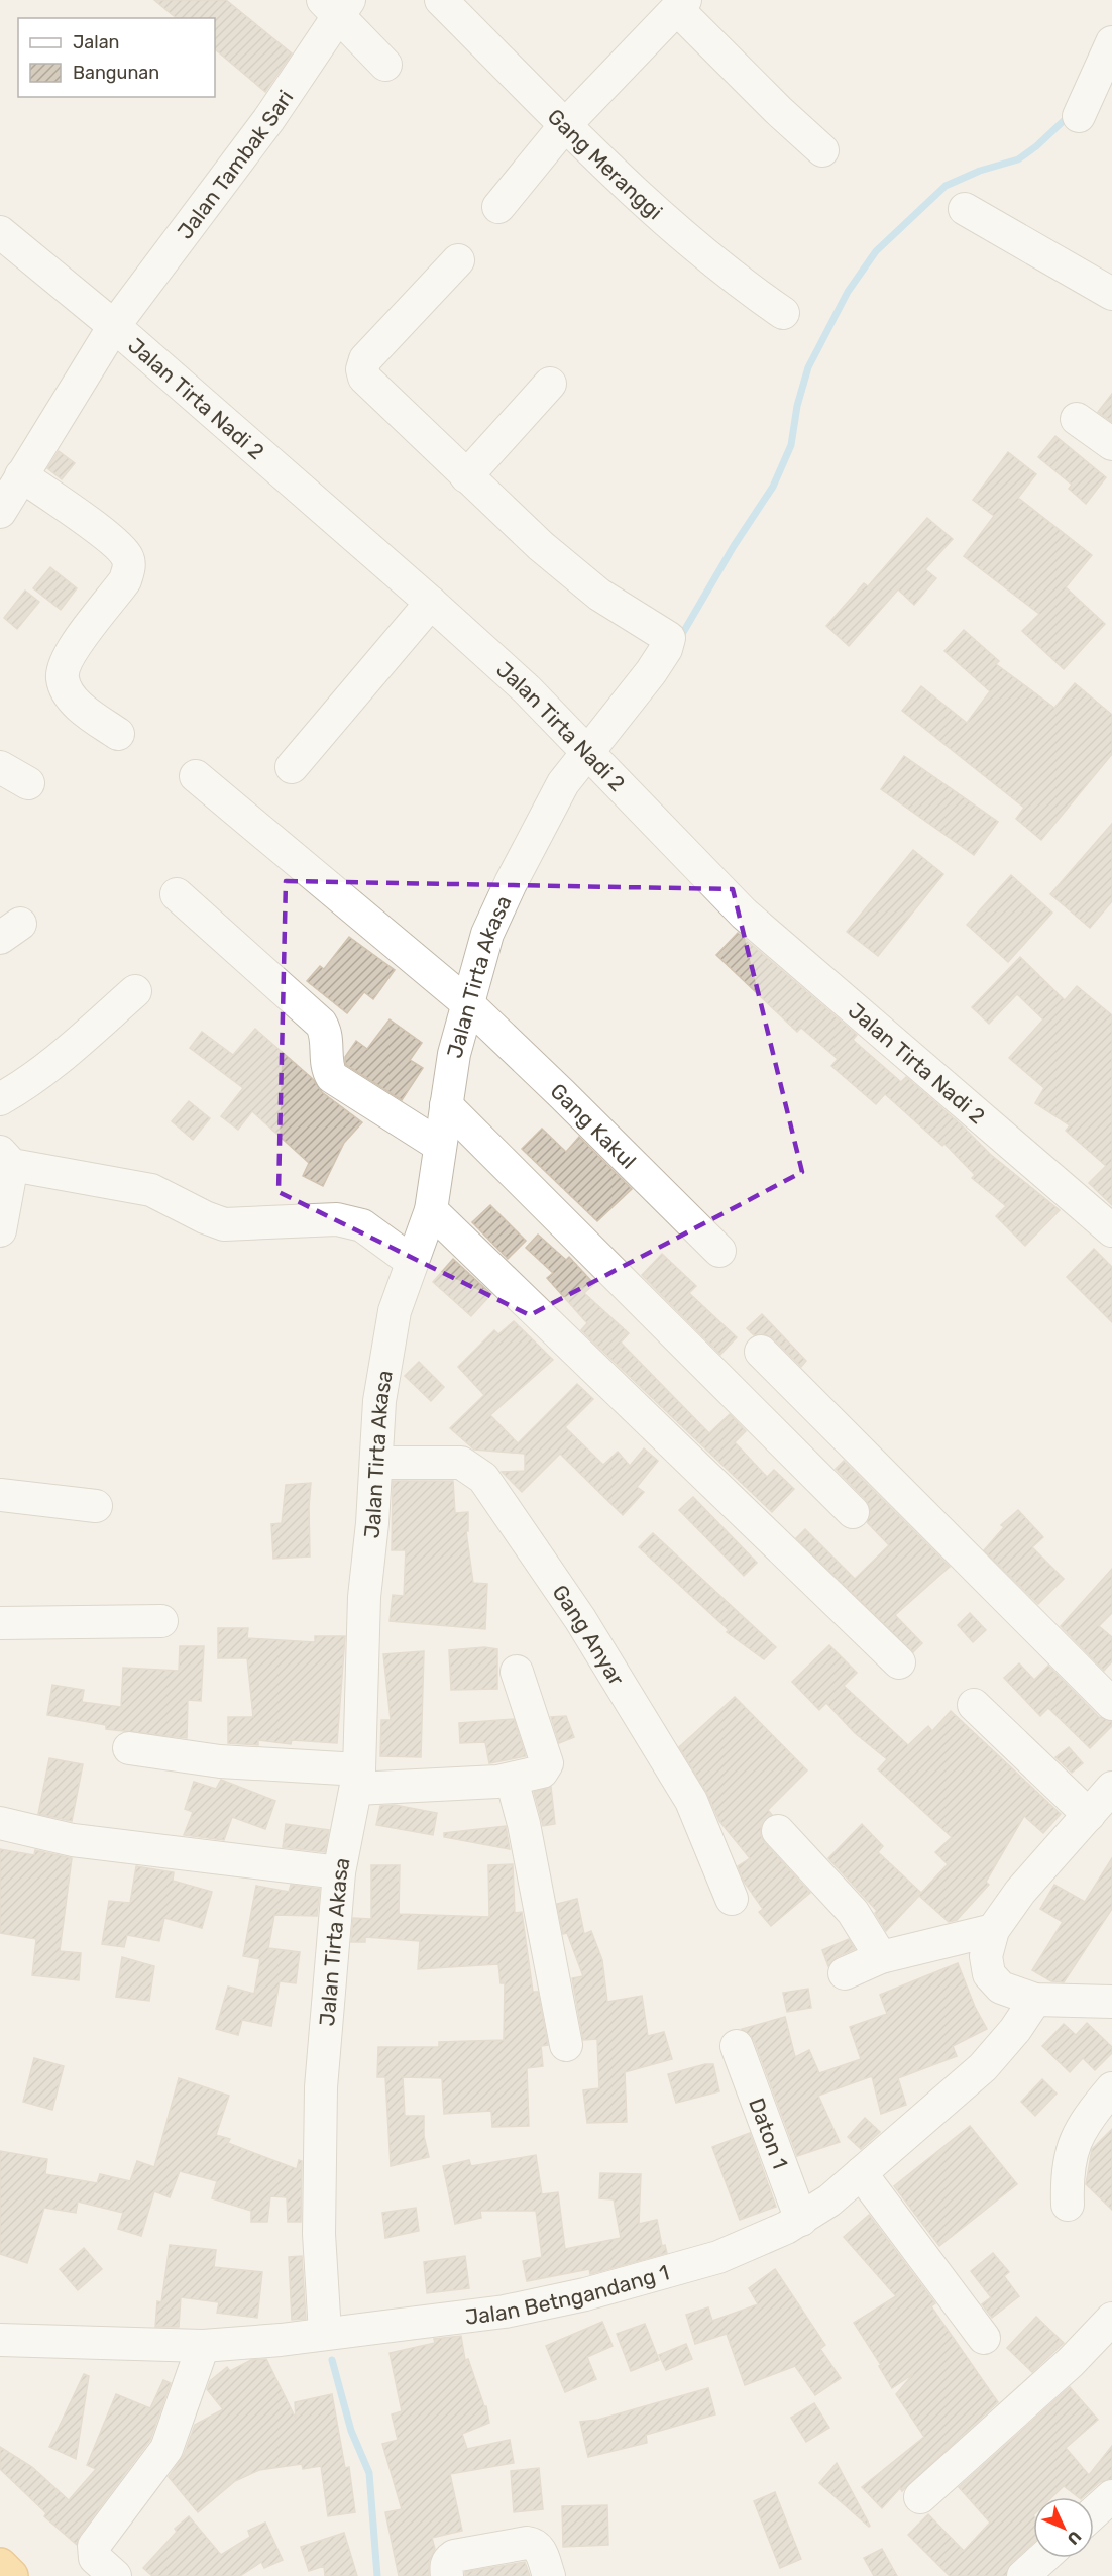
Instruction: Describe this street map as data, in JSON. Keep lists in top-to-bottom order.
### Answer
{
  "streets": {
    "street": [
      "Gang Meranggi",
      "Jalan Tambak Sari",
      "Jalan Tirta Nadi 2",
      "Jalan Tirta Akasa",
      "Gang Kakul",
      "Gang Anyar",
      "Daton 1",
      "Jalan Betngandang 1"
    ]
  },
  "crossings": [
    ["Jalan Tambak Sari", "Jalan Tirta Nadi 2"],
    ["Jalan Tirta Nadi 2", "Jalan Tirta Akasa"],
    ["Jalan Tirta Akasa", "Gang Kakul"],
    ["Jalan Tirta Akasa", "Gang Anyar"],
    ["Jalan Tirta Akasa", "Jalan Betngandang 1"],
    ["Daton 1", "Jalan Betngandang 1"]
  ],
  "legend": ["Jalan", "Bangunan"],
  "north": "bottom right"
}
